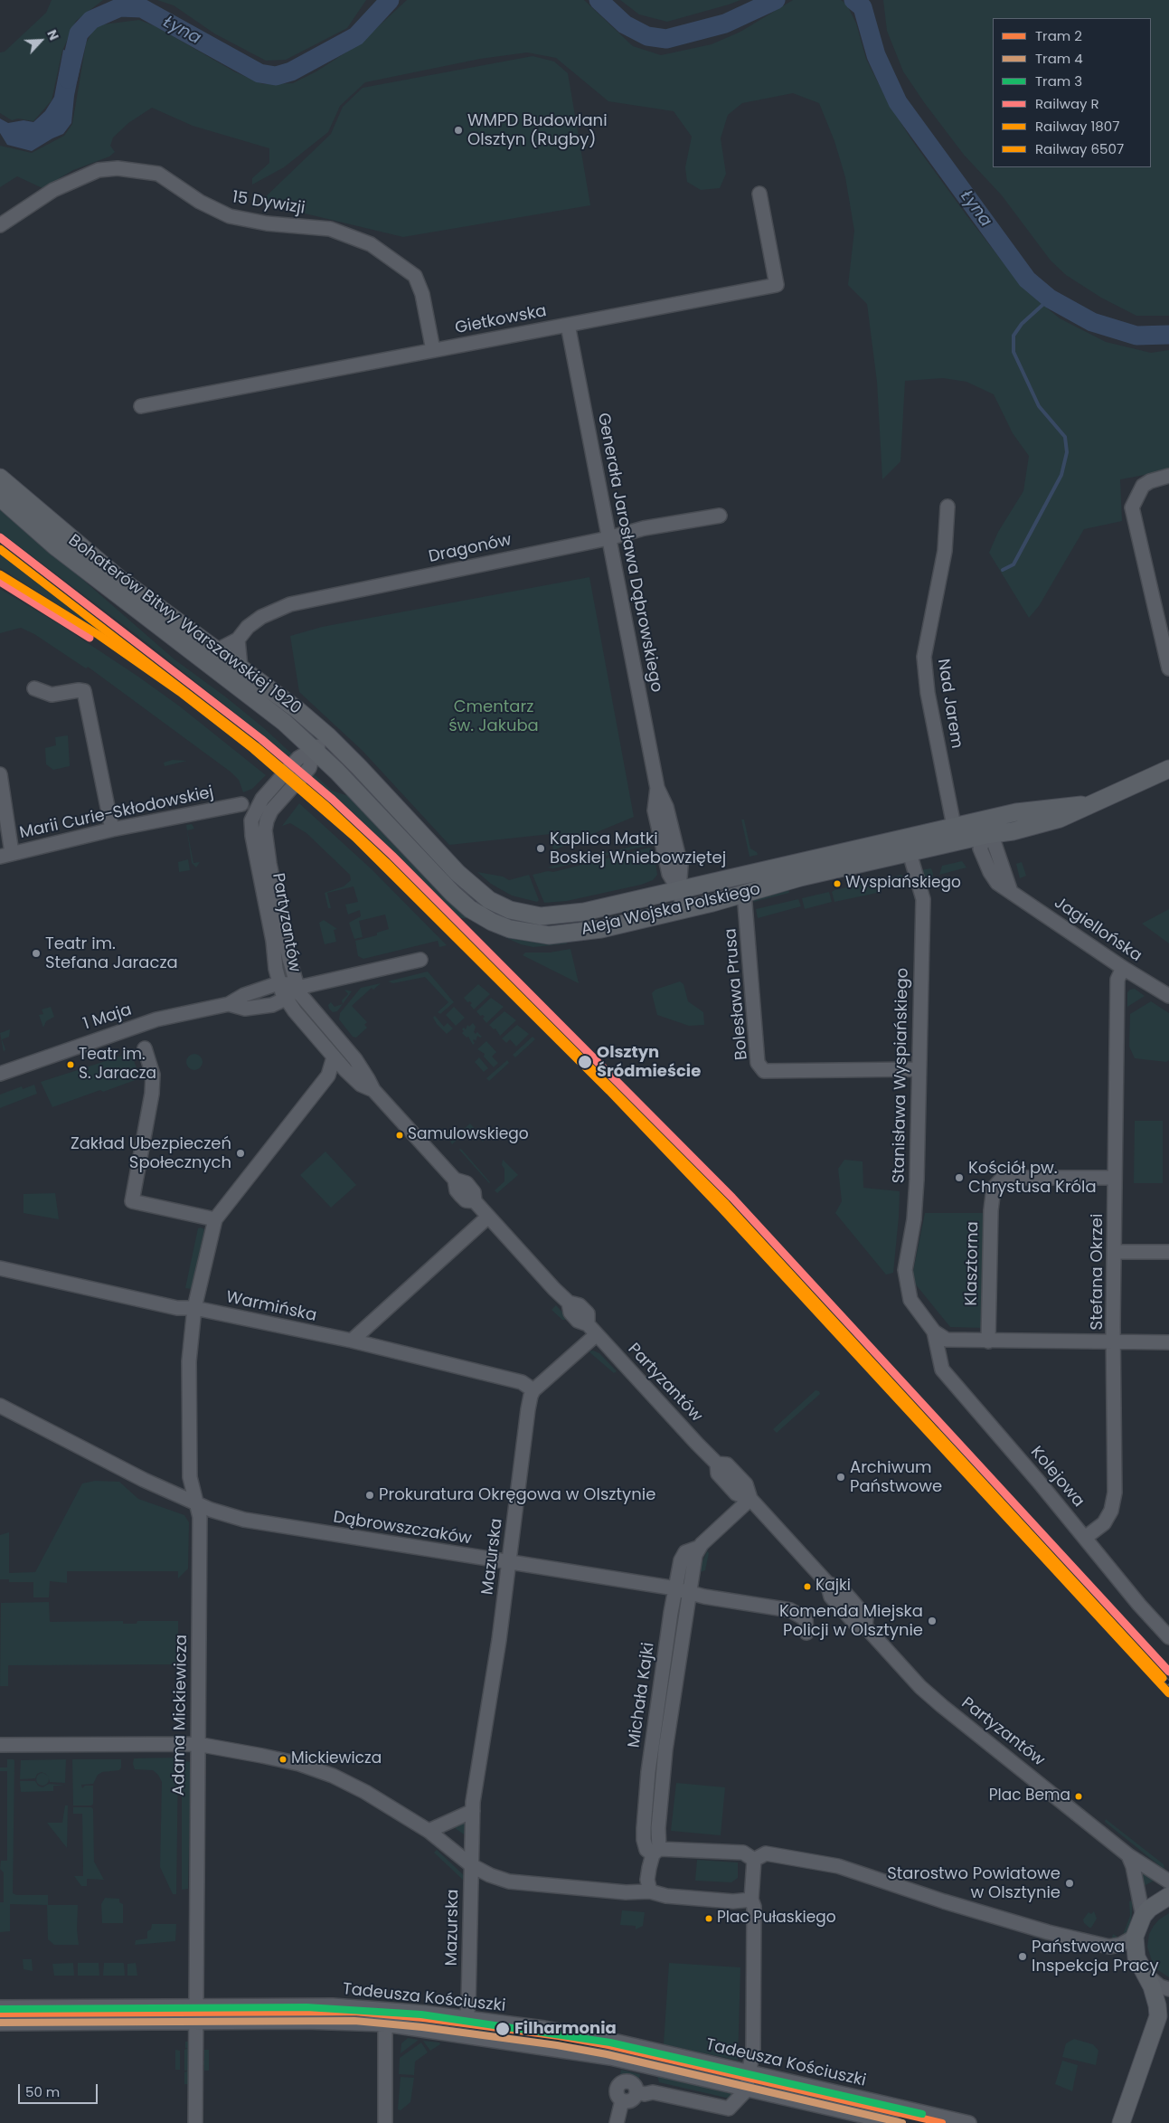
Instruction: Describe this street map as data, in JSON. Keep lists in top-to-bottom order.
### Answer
{
  "streets": {
    "main road": ["Bohaterów Bitwy Warszawskiej 1920", "Aleja Wojska Polskiego"],
    "street": [
      "15 Dywizji",
      "Gietkowska",
      "Dragonów",
      "Generała Jarosława Dąbrowskiego",
      "Nad Jarem",
      "Marii Curie-Skłodowskiej",
      "Partyzantów",
      "Jagiellońska",
      "Bolesława Prusa",
      "1 Maja",
      "Stanisława Wyspiańskiego",
      "Klasztorna",
      "Stefana Okrzei",
      "Warmińska",
      "Kolejowa",
      "Dąbrowszczaków",
      "Mazurska",
      "Michała Kajki",
      "Adama Mickiewicza",
      "Tadeusza Kościuszki"
    ]
  },
  "crossings": [
    ["15 Dywizji", "Gietkowska"],
    ["Gietkowska", "Generała Jarosława Dąbrowskiego"],
    ["Dragonów", "Generała Jarosława Dąbrowskiego"],
    ["Dragonów", "Bohaterów Bitwy Warszawskiej 1920"],
    ["Generała Jarosława Dąbrowskiego", "Aleja Wojska Polskiego"],
    ["Bohaterów Bitwy Warszawskiej 1920", "Aleja Wojska Polskiego"],
    ["Bohaterów Bitwy Warszawskiej 1920", "Partyzantów"],
    ["Nad Jarem", "Aleja Wojska Polskiego"],
    ["Marii Curie-Skłodowskiej", "Partyzantów"],
    ["Aleja Wojska Polskiego", "Partyzantów"],
    ["Aleja Wojska Polskiego", "Jagiellońska"],
    ["Aleja Wojska Polskiego", "Bolesława Prusa"],
    ["Aleja Wojska Polskiego", "Stanisława Wyspiańskiego"],
    ["Partyzantów", "1 Maja"],
    ["Partyzantów", "Michała Kajki"],
    ["Jagiellońska", "Stefana Okrzei"],
    ["Bolesława Prusa", "Stanisława Wyspiańskiego"],
    ["Stanisława Wyspiańskiego", "Kolejowa"],
    ["Klasztorna", "Stefana Okrzei"],
    ["Stefana Okrzei", "Kolejowa"],
    ["Warmińska", "Mazurska"],
    ["Warmińska", "Adama Mickiewicza"],
    ["Dąbrowszczaków", "Mazurska"],
    ["Dąbrowszczaków", "Michała Kajki"],
    ["Dąbrowszczaków", "Adama Mickiewicza"],
    ["Mazurska", "Tadeusza Kościuszki"],
    ["Adama Mickiewicza", "Tadeusza Kościuszki"]
  ],
  "water": ["Łyna"],
  "parks": ["Cmentarz św. Jakuba"],
  "places": [
    "WMPD Budowlani Olsztyn (Rugby)",
    "Kaplica Matki Boskiej Wniebowziętej",
    "Wyspiańskiego",
    "Teatr im. Stefana Jaracza",
    "Olsztyn Śródmieście",
    "Teatr im. S. Jaracza",
    "Samulowskiego",
    "Zakład Ubezpieczeń Społecznych",
    "Kościół pw. Chrystusa Króla",
    "Archiwum Państwowe",
    "Prokuratura Okręgowa w Olsztynie",
    "Kajki",
    "Komenda Miejska Policji w Olsztynie",
    "Mickiewicza",
    "Plac Bema",
    "Starostwo Powiatowe w Olsztynie",
    "Plac Pułaskiego",
    "Państwowa Inspekcja Pracy",
    "Filharmonia"
  ],
  "lines": [
    "rail line R",
    "rail line 1807",
    "rail line 6507",
    "tram line 3",
    "tram line 2",
    "tram line 4"
  ],
  "legend": [
    "Tram 2",
    "Tram 4",
    "Tram 3",
    "Railway R",
    "Railway 1807",
    "Railway 6507"
  ],
  "scale_bar": "50 m",
  "north": "top right"
}
